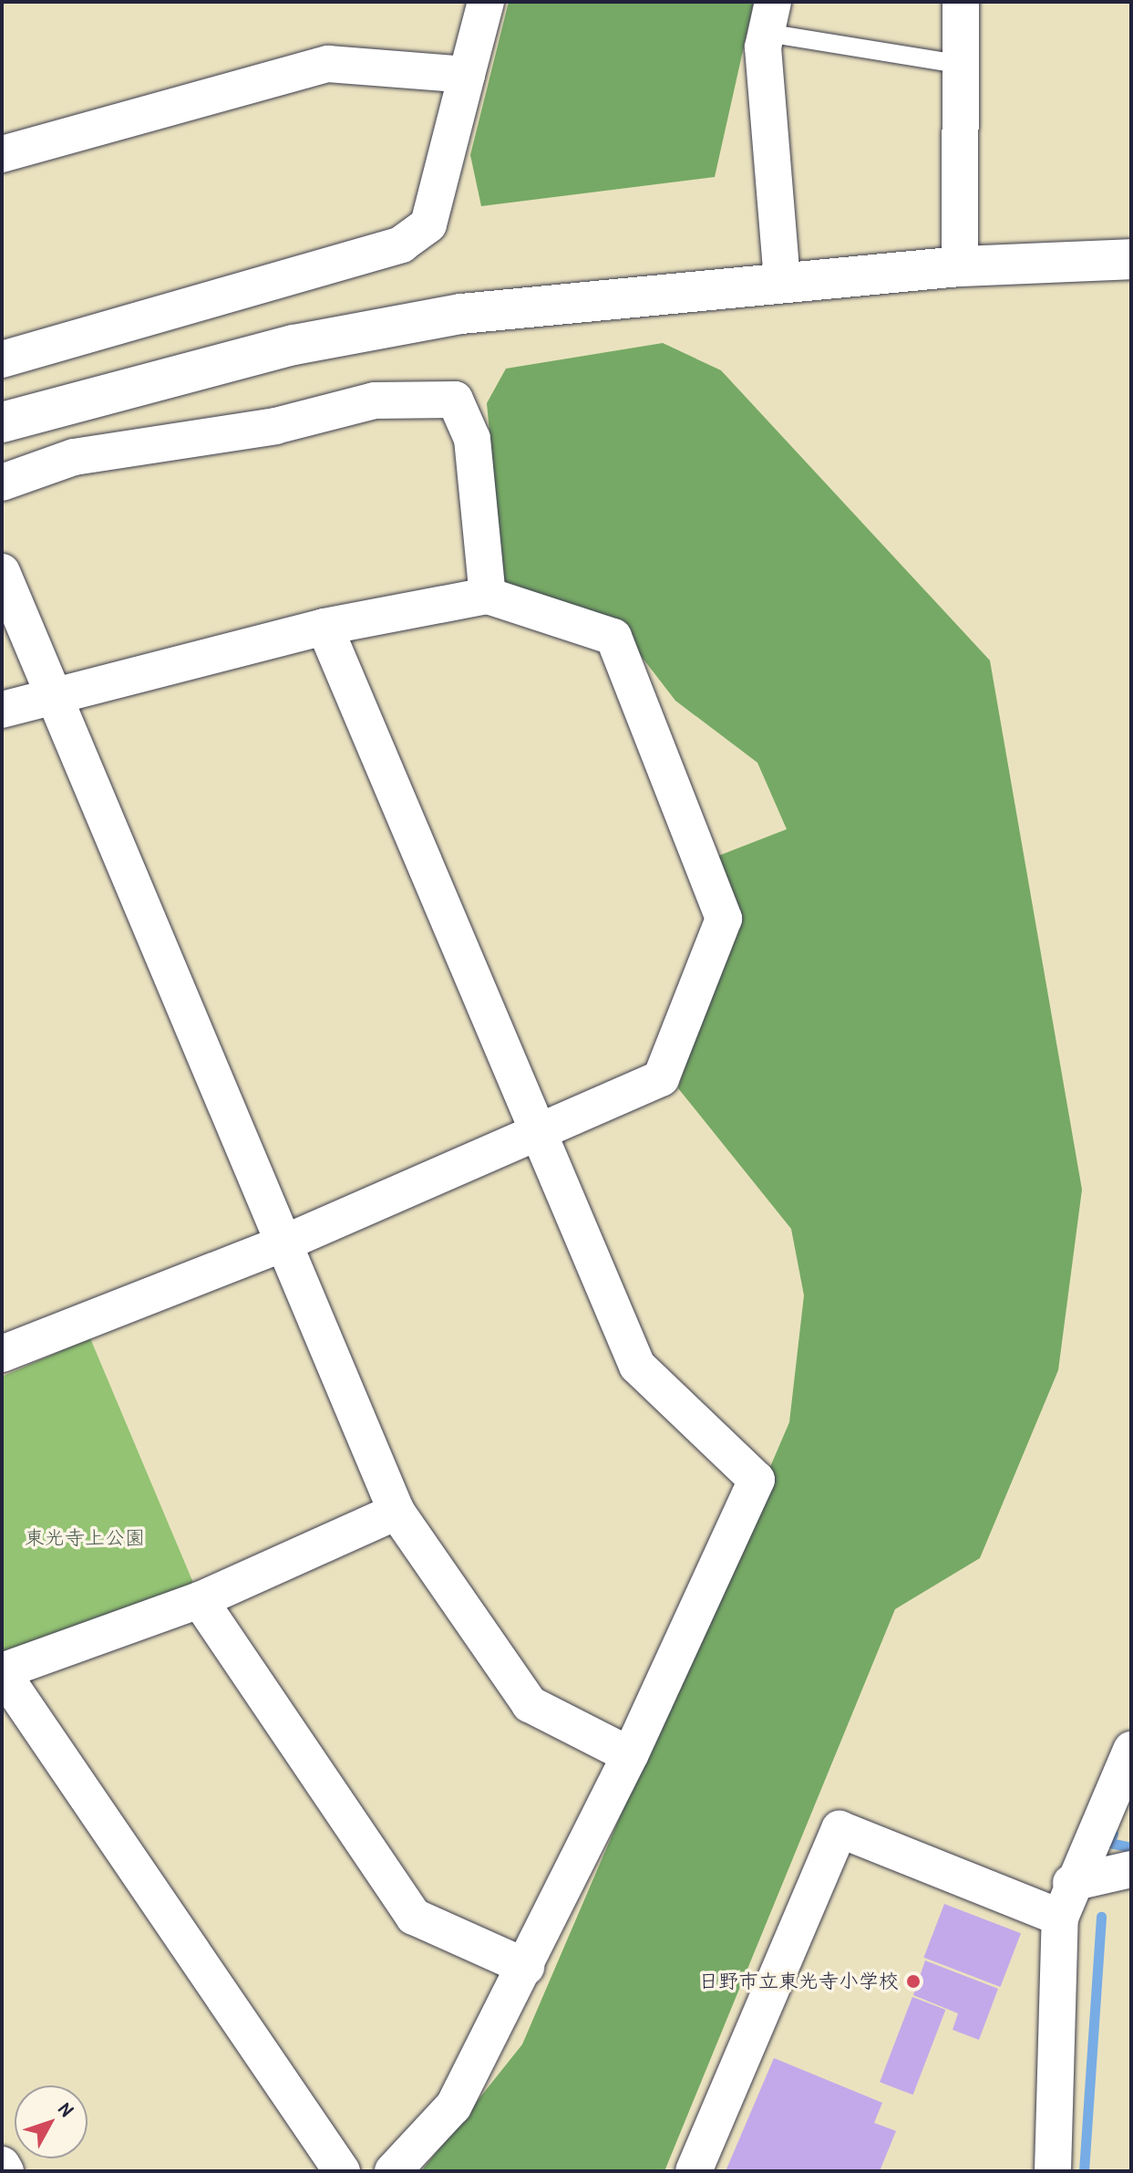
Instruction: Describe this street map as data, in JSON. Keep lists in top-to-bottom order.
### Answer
{
  "parks": ["東光寺上公園"],
  "places": ["日野市立東光寺小学校"],
  "north": "top right"
}
